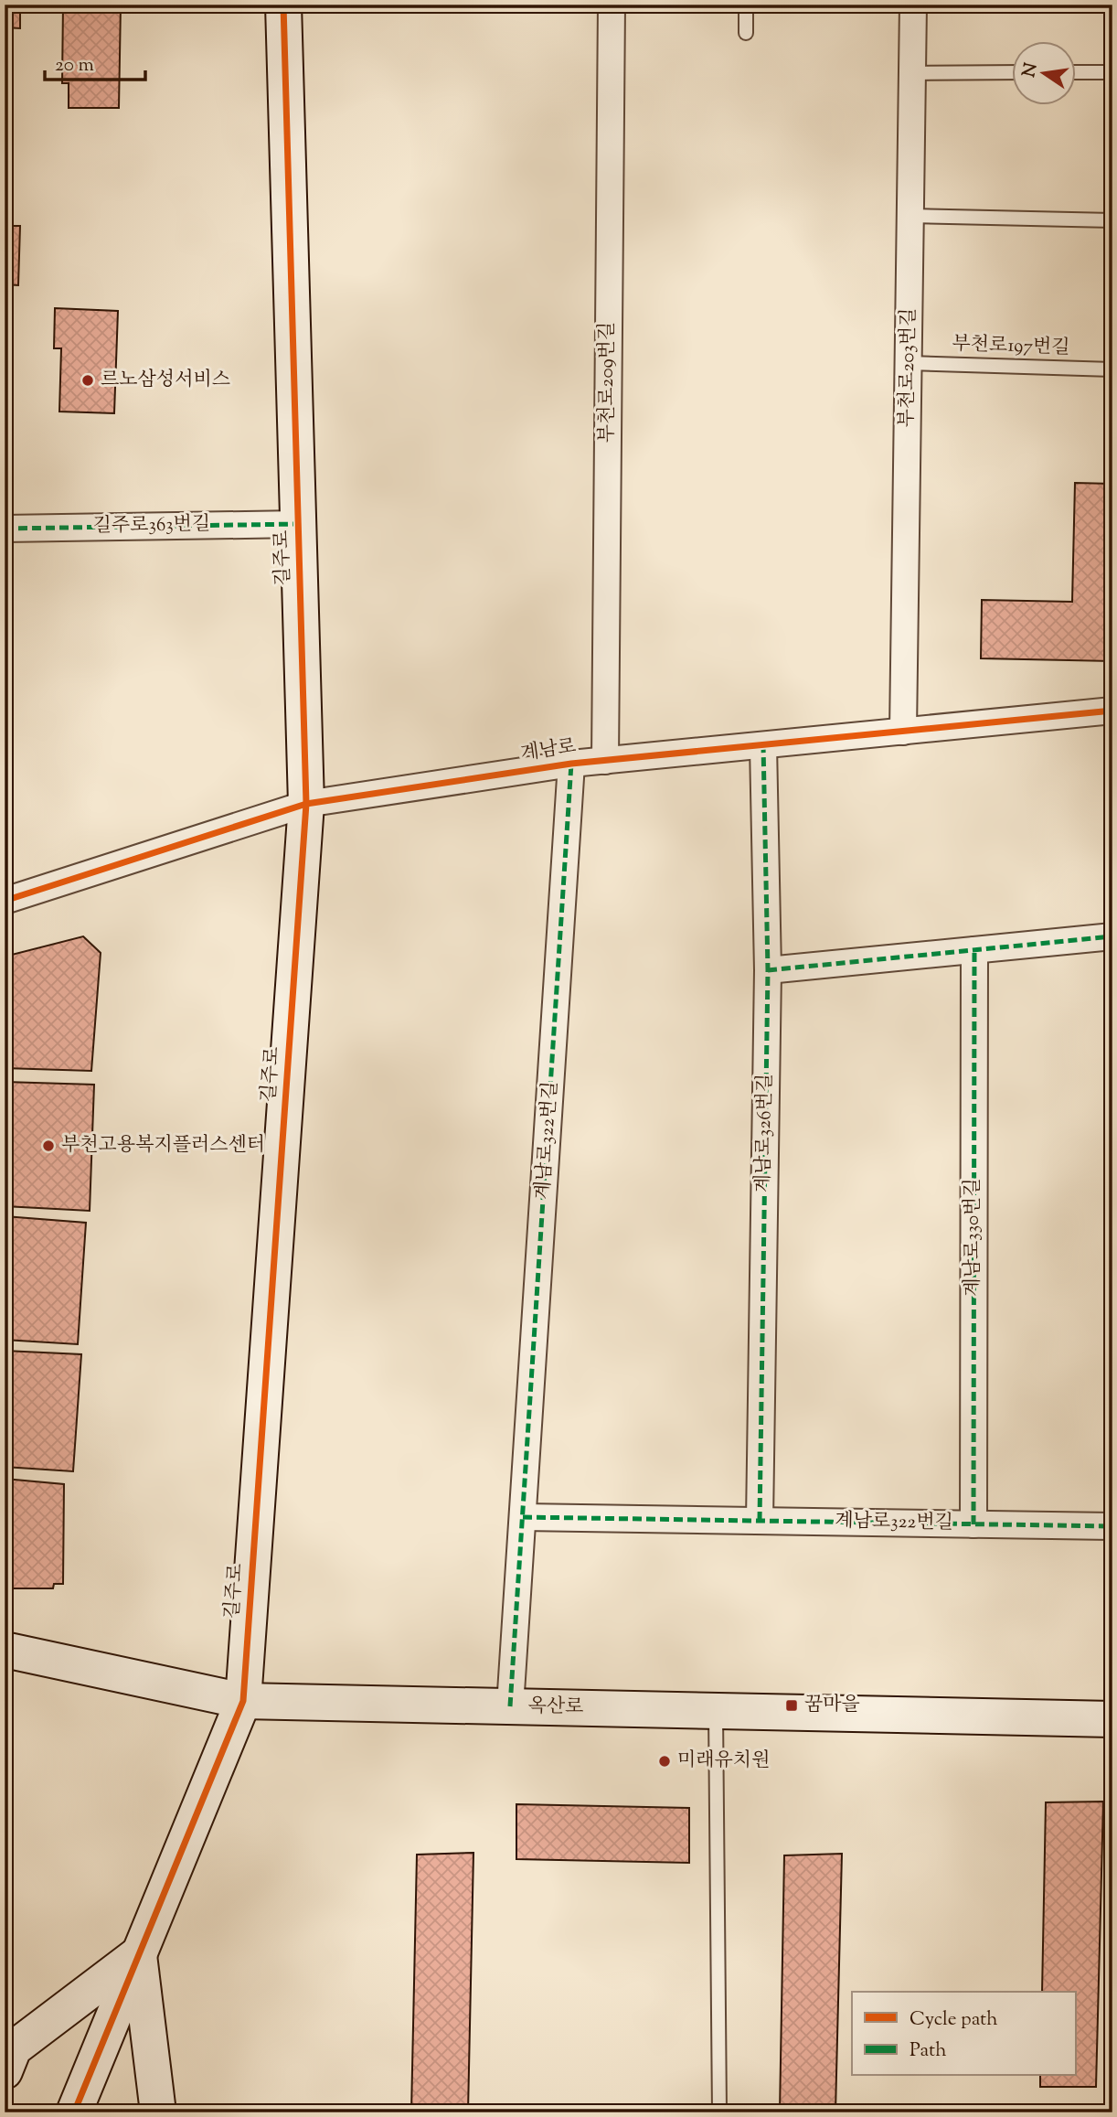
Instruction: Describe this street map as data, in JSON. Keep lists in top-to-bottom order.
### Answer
{
  "streets": {
    "street": [
      "부천로203번길",
      "부천로209번길",
      "길주로363번길",
      "길주로",
      "계남로",
      "계남로326번길",
      "계남로322번길",
      "계남로330번길",
      "옥산로"
    ],
    "lane": ["부천로197번길"]
  },
  "crossings": [
    ["부천로197번길", "부천로203번길"],
    ["부천로203번길", "계남로"],
    ["부천로209번길", "계남로"],
    ["길주로363번길", "길주로"],
    ["길주로", "계남로"],
    ["길주로", "옥산로"],
    ["계남로", "계남로326번길"],
    ["계남로", "계남로322번길"],
    ["계남로326번길", "계남로322번길"],
    ["계남로322번길", "계남로330번길"],
    ["계남로322번길", "옥산로"]
  ],
  "places": {
    "other": ["르노삼성서비스", "부천고용복지플러스센터", "미래유치원"],
    "transit": ["꿈마을"]
  },
  "legend": ["Cycle path", "Path"],
  "scale_bar": "20 m",
  "north": "left"
}
